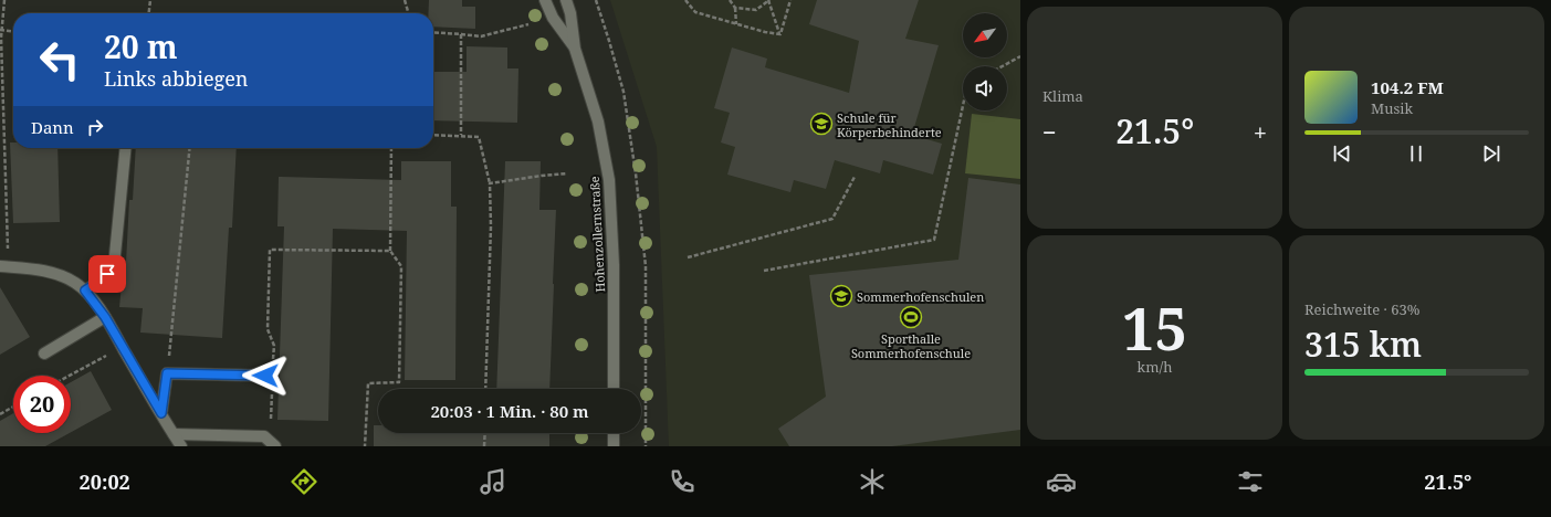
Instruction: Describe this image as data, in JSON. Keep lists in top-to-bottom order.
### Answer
{
  "streets": {
    "street": ["Hohenzollernstraße"]
  },
  "places": {
    "school or university": ["Schule für Körperbehinderte", "Sommerhofenschulen"],
    "sports": ["Sporthalle Sommerhofenschule"]
  },
  "north": "bottom left",
  "page": {
    "tile": [
      "Klima",
      ["15", "km/h"],
      ["Reichweite · 63%", "315 km"]
    ],
    "turn": ["20 m", "Links abbiegen"],
    "song": ["104.2 FM", "Musik"],
    "then": "Dann",
    "heat": ["−", "21.5°", "+"],
    "limit": "20",
    "trip": "20:03 · 1 Min. · 80 m",
    "tabs": ["20:02", "21.5°"]
  }
}
